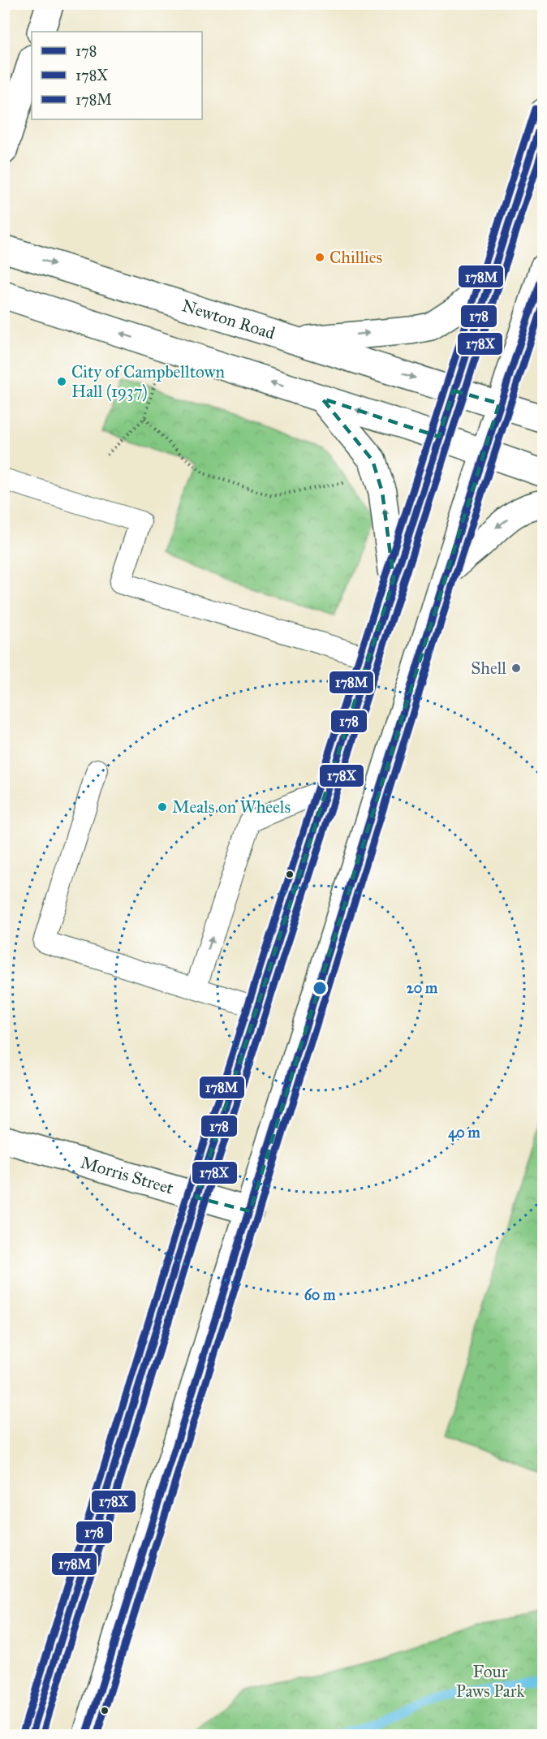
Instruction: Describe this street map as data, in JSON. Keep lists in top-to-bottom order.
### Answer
{
  "streets": {
    "main road": ["Newton Road", "Morris Street"]
  },
  "parks": ["Four Paws Park"],
  "places": [
    "Chillies",
    "City of Campbelltown Hall (1937)",
    "Shell",
    "Meals on Wheels"
  ],
  "lines": ["transit line 178M", "transit line 178", "transit line 178X"],
  "legend": ["178", "178X", "178M"],
  "rings": ["20 m", "40 m", "60 m"]
}
